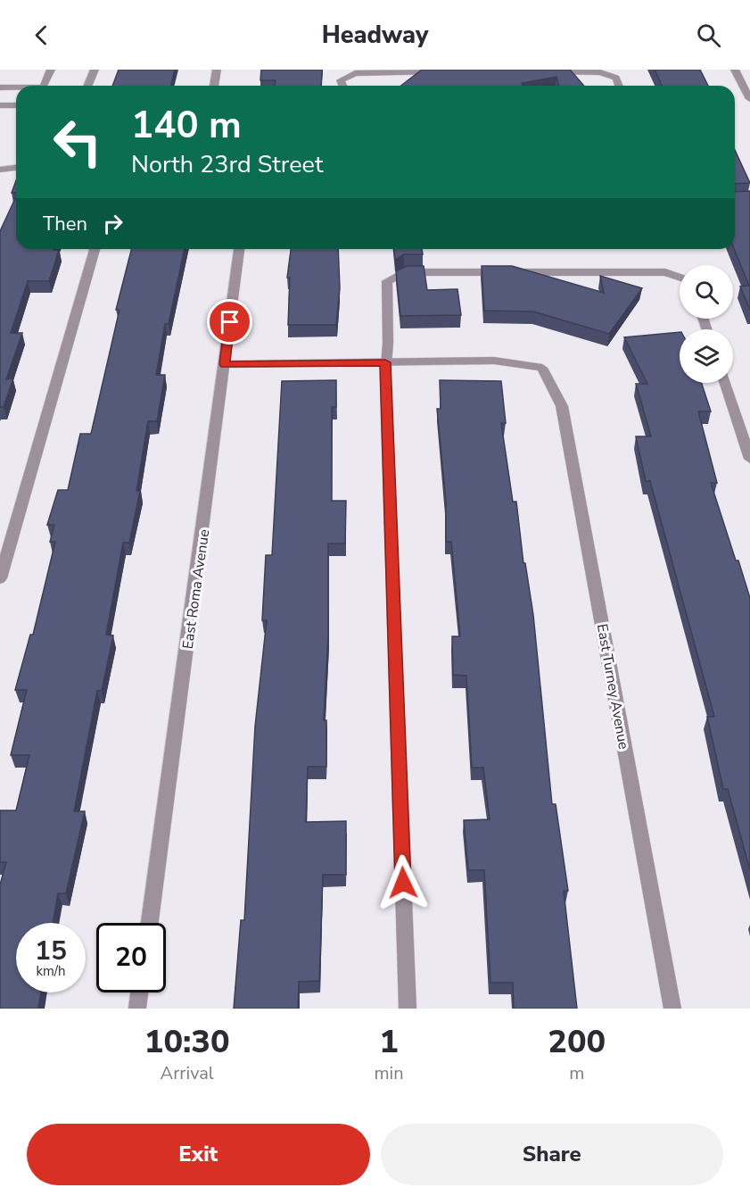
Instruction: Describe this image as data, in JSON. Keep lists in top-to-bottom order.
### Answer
{
  "streets": {
    "street": ["East Roma Avenue", "East Turney Avenue"]
  },
  "page": {
    "header": "Headway",
    "turn": ["140 m", "North 23rd Street"],
    "then": "Then",
    "speed": "15 km/h",
    "limit": "20",
    "eta": [
      "10:30",
      "Arrival",
      "1",
      "min",
      "200",
      "m"
    ],
    "buttons": ["Exit", "Share"]
  }
}
